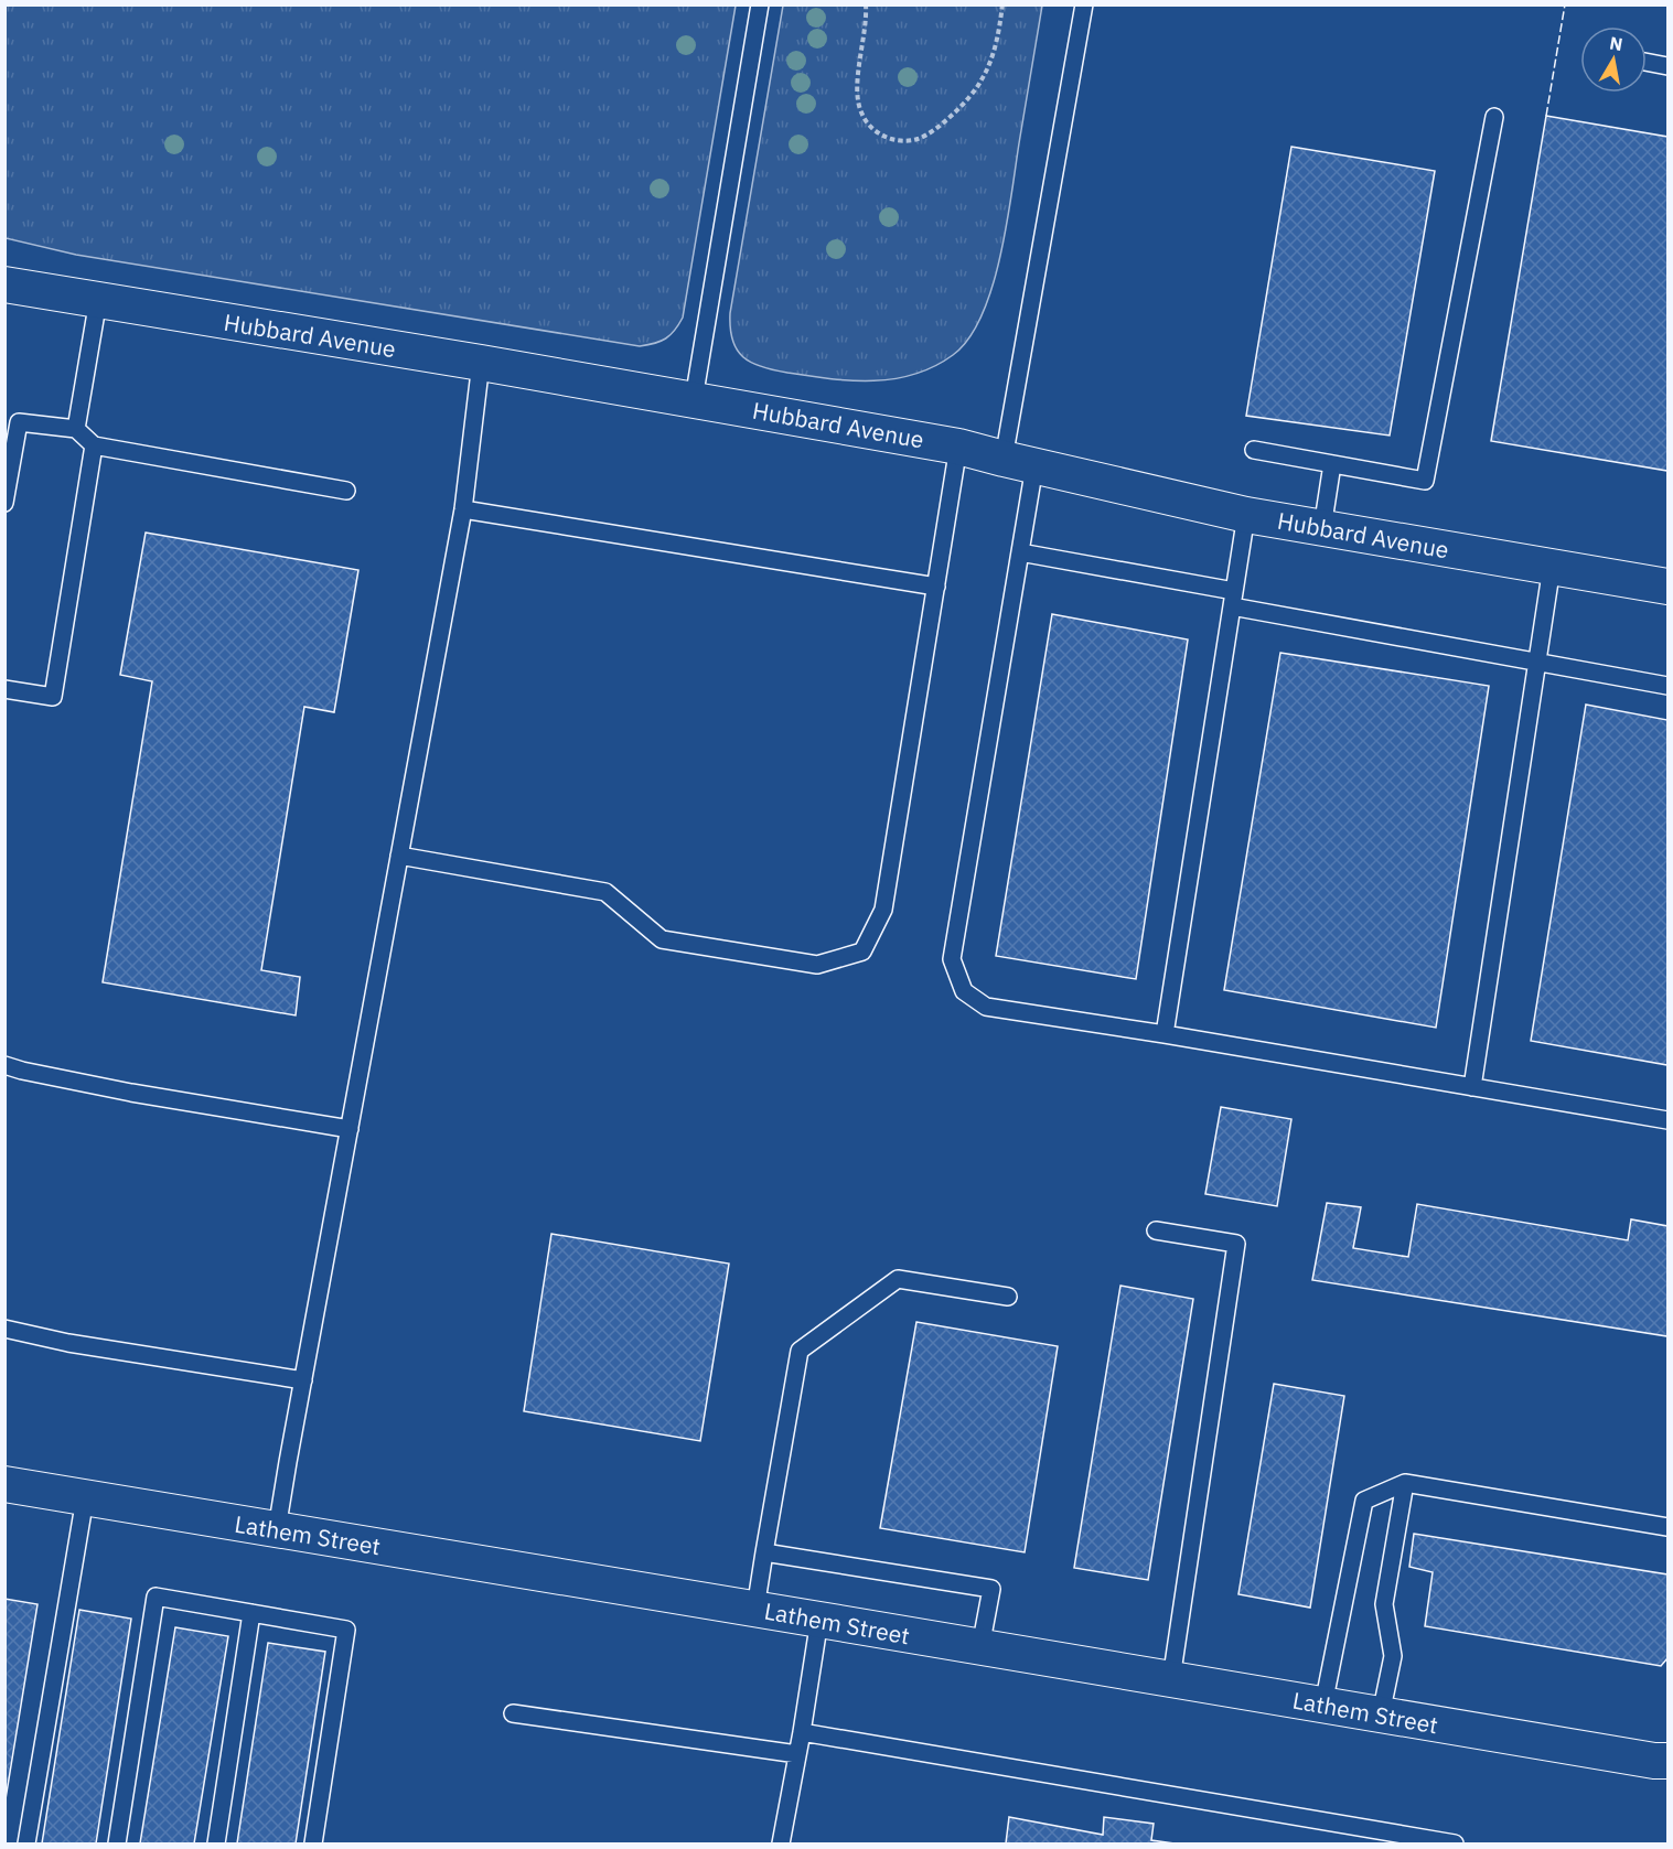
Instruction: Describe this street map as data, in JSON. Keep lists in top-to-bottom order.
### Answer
{
  "streets": {
    "street": ["Hubbard Avenue", "Lathem Street"]
  },
  "north": "top"
}
